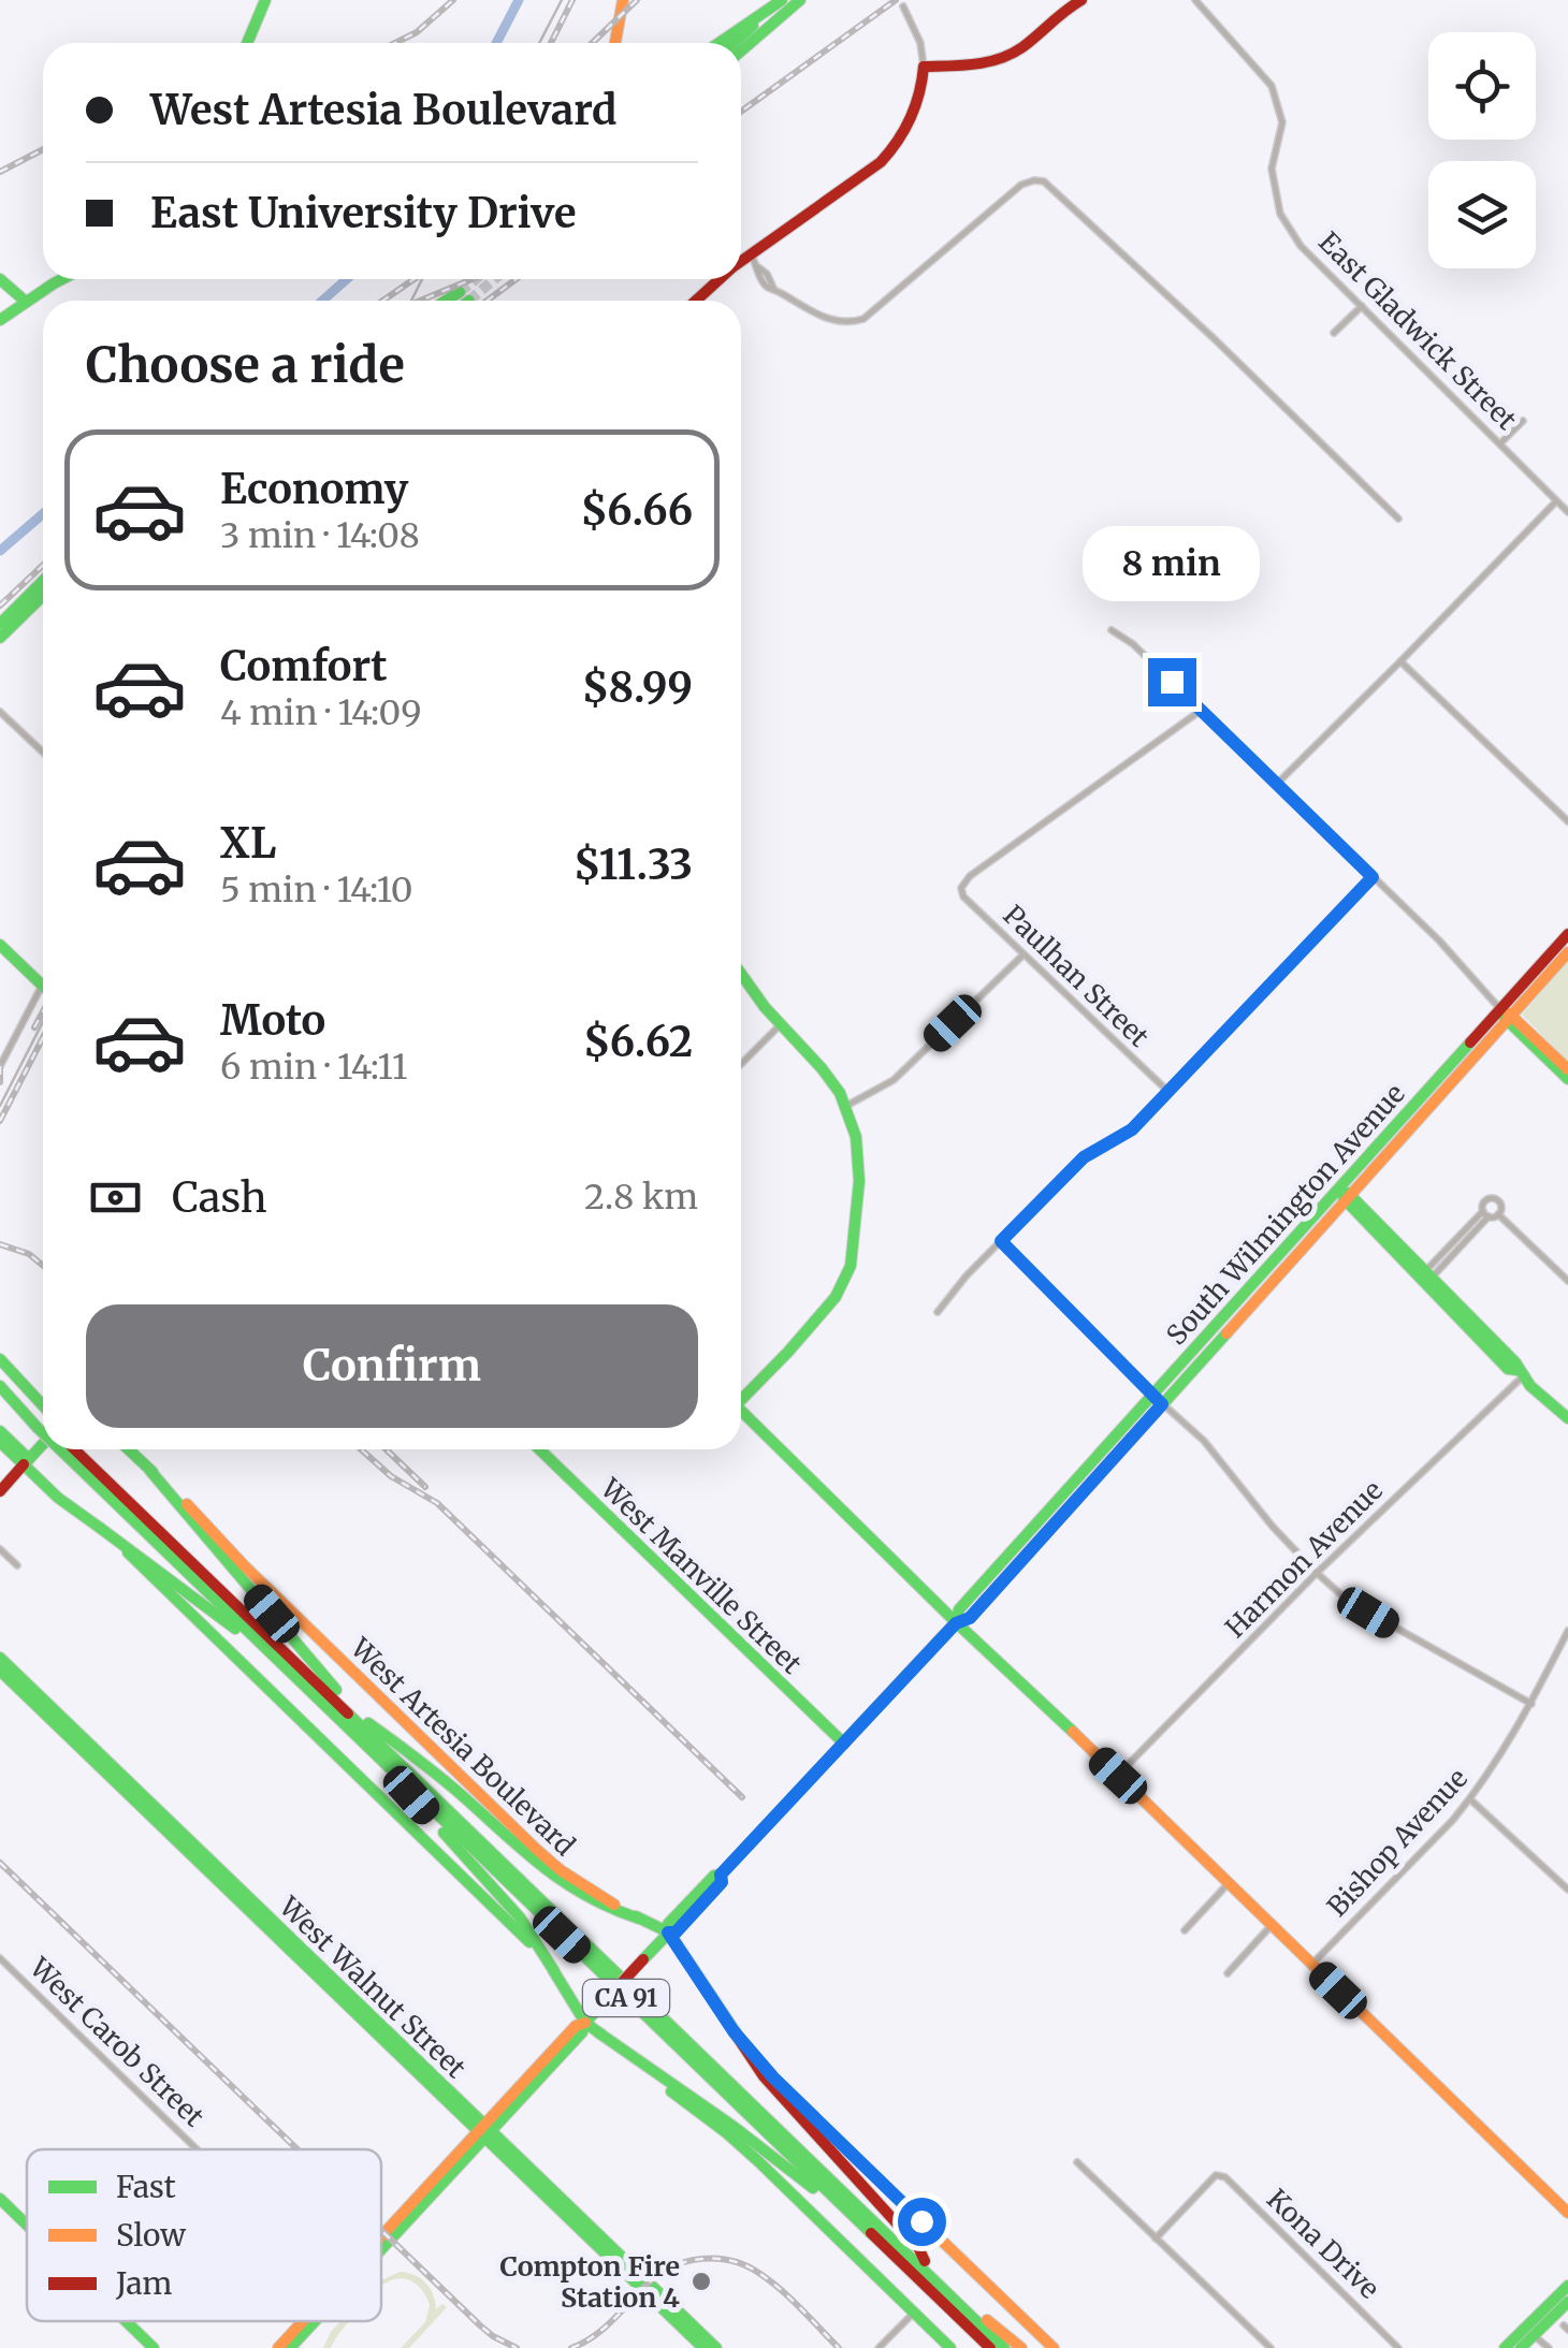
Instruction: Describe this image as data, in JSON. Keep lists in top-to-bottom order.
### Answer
{
  "streets": {
    "main road": [
      "South Wilmington Avenue",
      "West Manville Street",
      "West Artesia Boulevard",
      "West Walnut Street",
      "CA 91"
    ],
    "street": [
      "East Gladwick Street",
      "Paulhan Street",
      "Harmon Avenue",
      "Bishop Avenue",
      "West Carob Street",
      "Kona Drive"
    ]
  },
  "crossings": [
    ["South Wilmington Avenue", "West Manville Street"],
    ["South Wilmington Avenue", "West Artesia Boulevard"],
    ["South Wilmington Avenue", "West Walnut Street"]
  ],
  "places": ["Compton Fire Station 4"],
  "legend": ["Fast", "Slow", "Jam"],
  "page": {
    "banner": ["West Artesia Boulevard", "East University Drive"],
    "heading": "Choose a ride",
    "list": [
      {
        "name": "Economy",
        "note": "3 min · 14:08",
        "value": "$6.66"
      },
      {
        "name": "Comfort",
        "note": "4 min · 14:09",
        "value": "$8.99"
      },
      {
        "name": "XL",
        "note": "5 min · 14:10",
        "value": "$11.33"
      },
      {
        "name": "Moto",
        "note": "6 min · 14:11",
        "value": "$6.62"
      }
    ],
    "bubble": "8 min",
    "pay": ["Cash", "2.8 km"],
    "buttons": "Confirm"
  }
}
